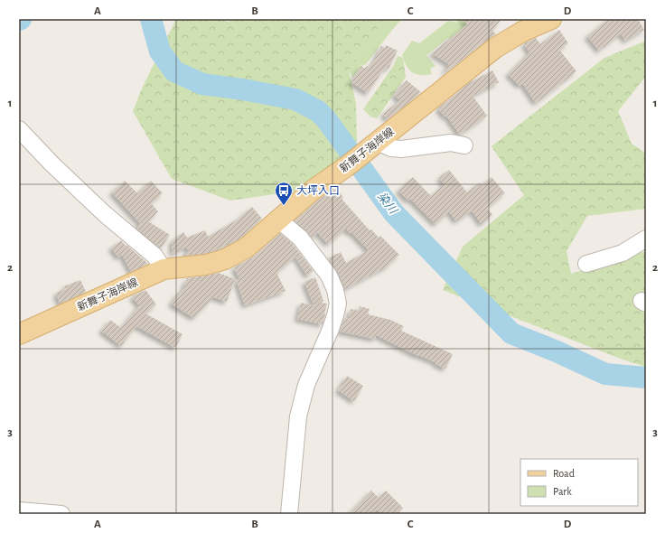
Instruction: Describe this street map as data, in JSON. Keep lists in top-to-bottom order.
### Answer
{
  "streets": {
    "main road": ["新舞子海岸線"]
  },
  "water": ["染川"],
  "places": {
    "bus stop": ["大坪入口"]
  },
  "legend": ["Road", "Park"],
  "grid": {
    "columns": [
      "A",
      "B",
      "C",
      "D"
    ],
    "rows": ["1", "2", "3"]
  }
}
